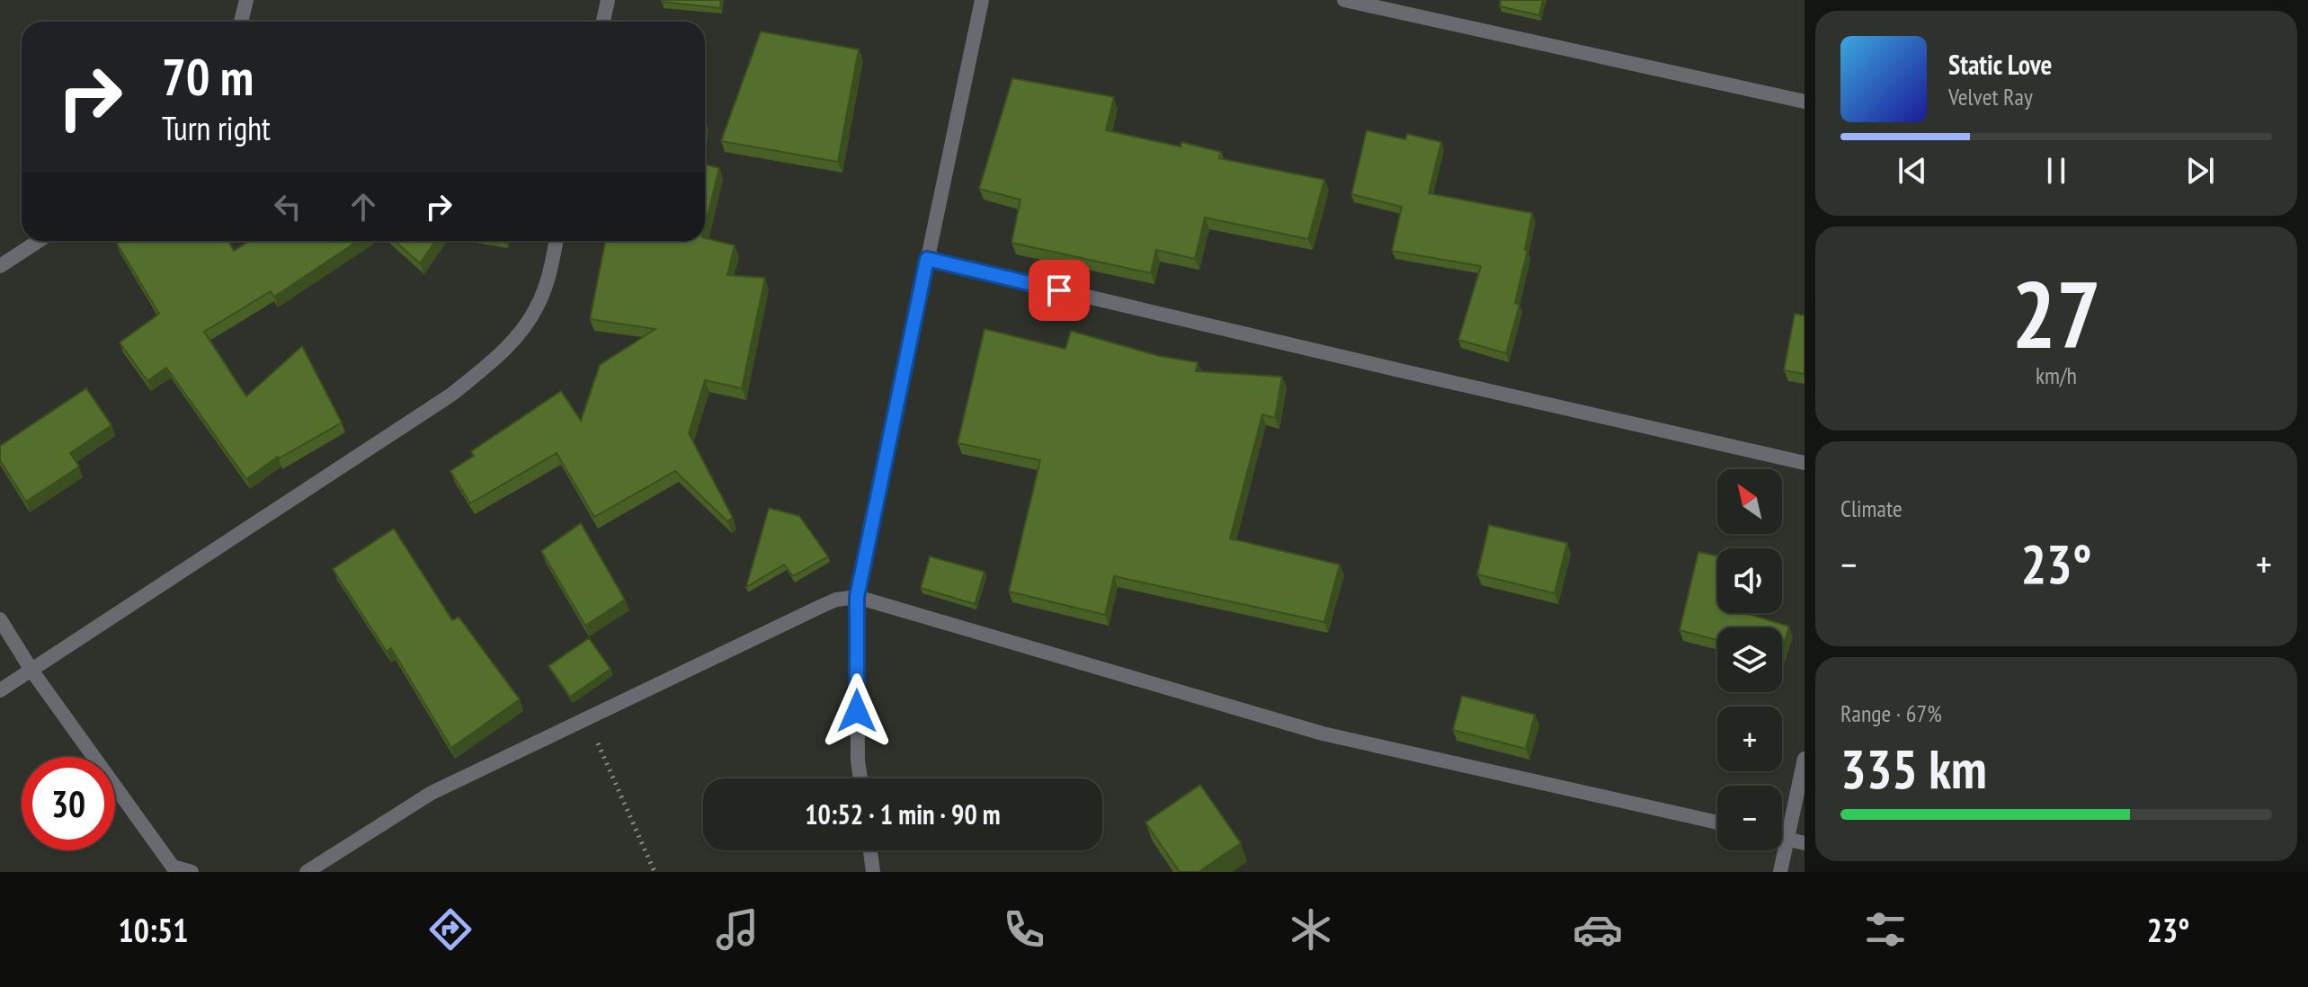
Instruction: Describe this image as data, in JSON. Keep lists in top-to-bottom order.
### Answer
{
  "north": "top left",
  "page": {
    "turn": ["70 m", "Turn right"],
    "song": ["Static Love", "Velvet Ray"],
    "tile": [
      ["27", "km/h"],
      "Climate",
      ["Range · 67%", "335 km"]
    ],
    "map_buttons": ["+", "−"],
    "heat": ["−", "23°", "+"],
    "limit": "30",
    "trip": "10:52 · 1 min · 90 m",
    "tabs": ["10:51", "23°"]
  }
}
